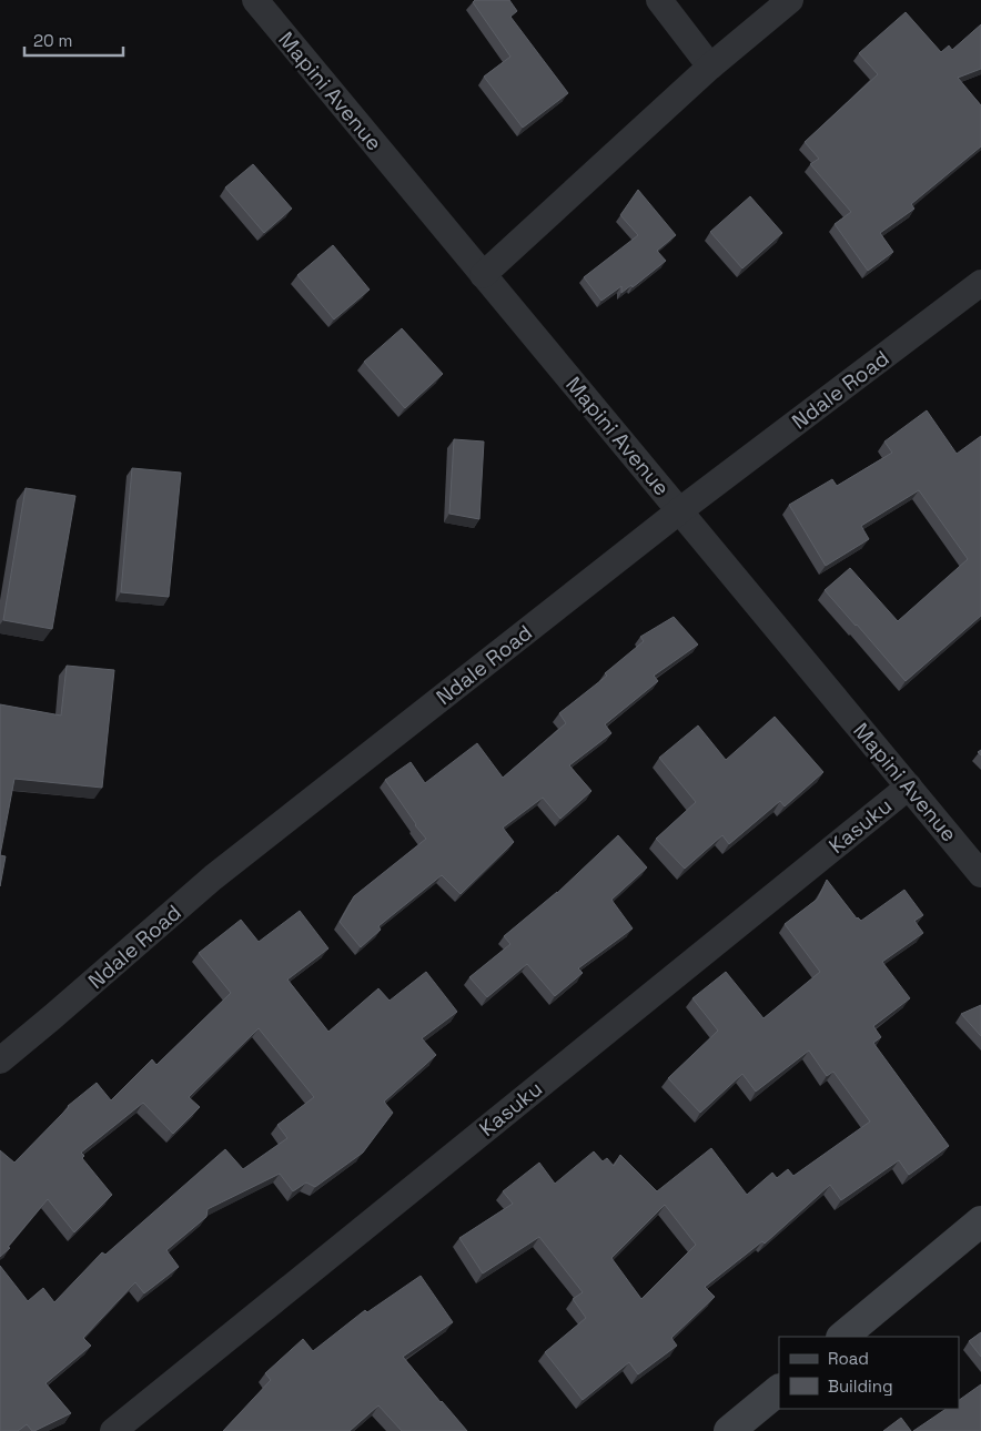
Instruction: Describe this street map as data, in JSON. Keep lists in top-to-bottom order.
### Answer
{
  "streets": {
    "street": ["Mapini Avenue", "Ndale Road", "Kasuku"]
  },
  "crossings": [
    ["Mapini Avenue", "Ndale Road"],
    ["Mapini Avenue", "Kasuku"]
  ],
  "legend": ["Road", "Building"],
  "scale_bar": "20 m"
}
